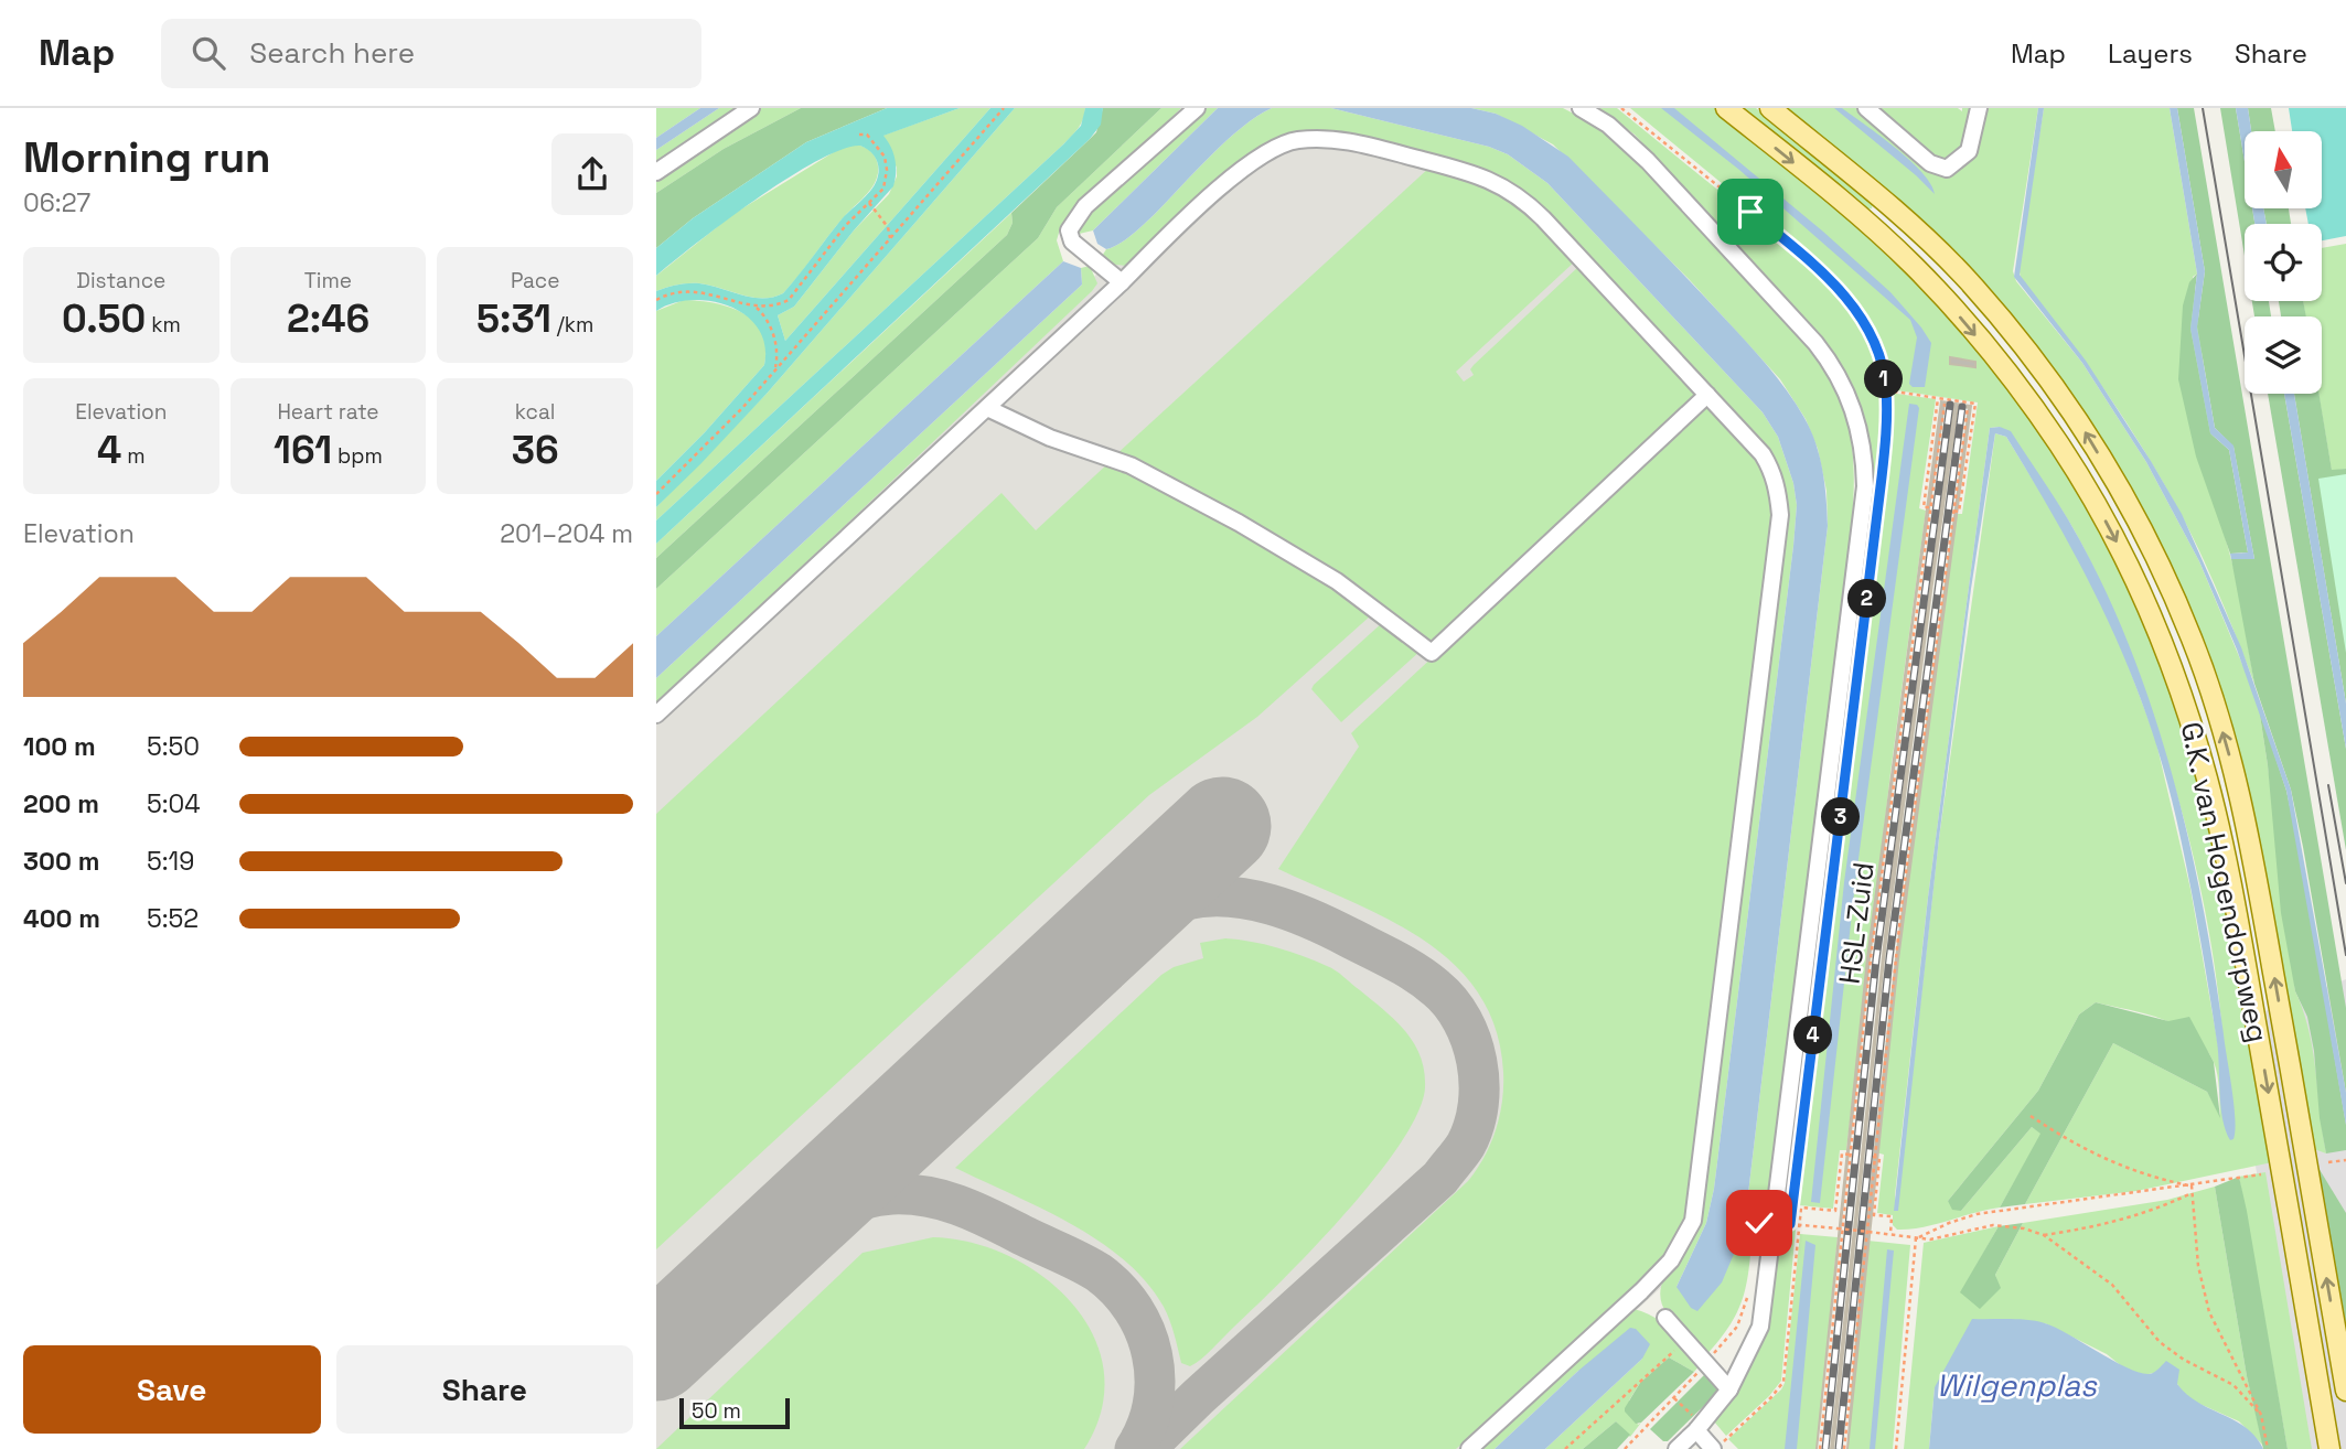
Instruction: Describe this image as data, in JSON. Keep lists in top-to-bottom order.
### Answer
{
  "streets": {
    "main road": ["G.K. van Hogendorpweg"],
    "path": ["HSL-Zuid"]
  },
  "water": ["Wilgenplas"],
  "scale_bar": "50 m",
  "north": "top",
  "page": {
    "header": "Map",
    "search": "Search here",
    "nav": ["Map", "Layers", "Share"],
    "heading": ["Morning run", "06:27"],
    "stats": [
      ["Distance", "0.50 km"],
      ["Time", "2:46"],
      ["Pace", "5:31 /km"],
      ["Elevation", "4 m"],
      ["Heart rate", "161 bpm"],
      ["kcal", "36"]
    ],
    "pins": [
      "1",
      "2",
      "3",
      "4"
    ],
    "chart": ["Elevation", "201–204 m"],
    "list": [
      {
        "name": "100 m",
        "note": "5:50"
      },
      {
        "name": "200 m",
        "note": "5:04"
      },
      {
        "name": "300 m",
        "note": "5:19"
      },
      {
        "name": "400 m",
        "note": "5:52"
      }
    ],
    "buttons": ["Save", "Share"],
    "scale": "50 m"
  }
}
